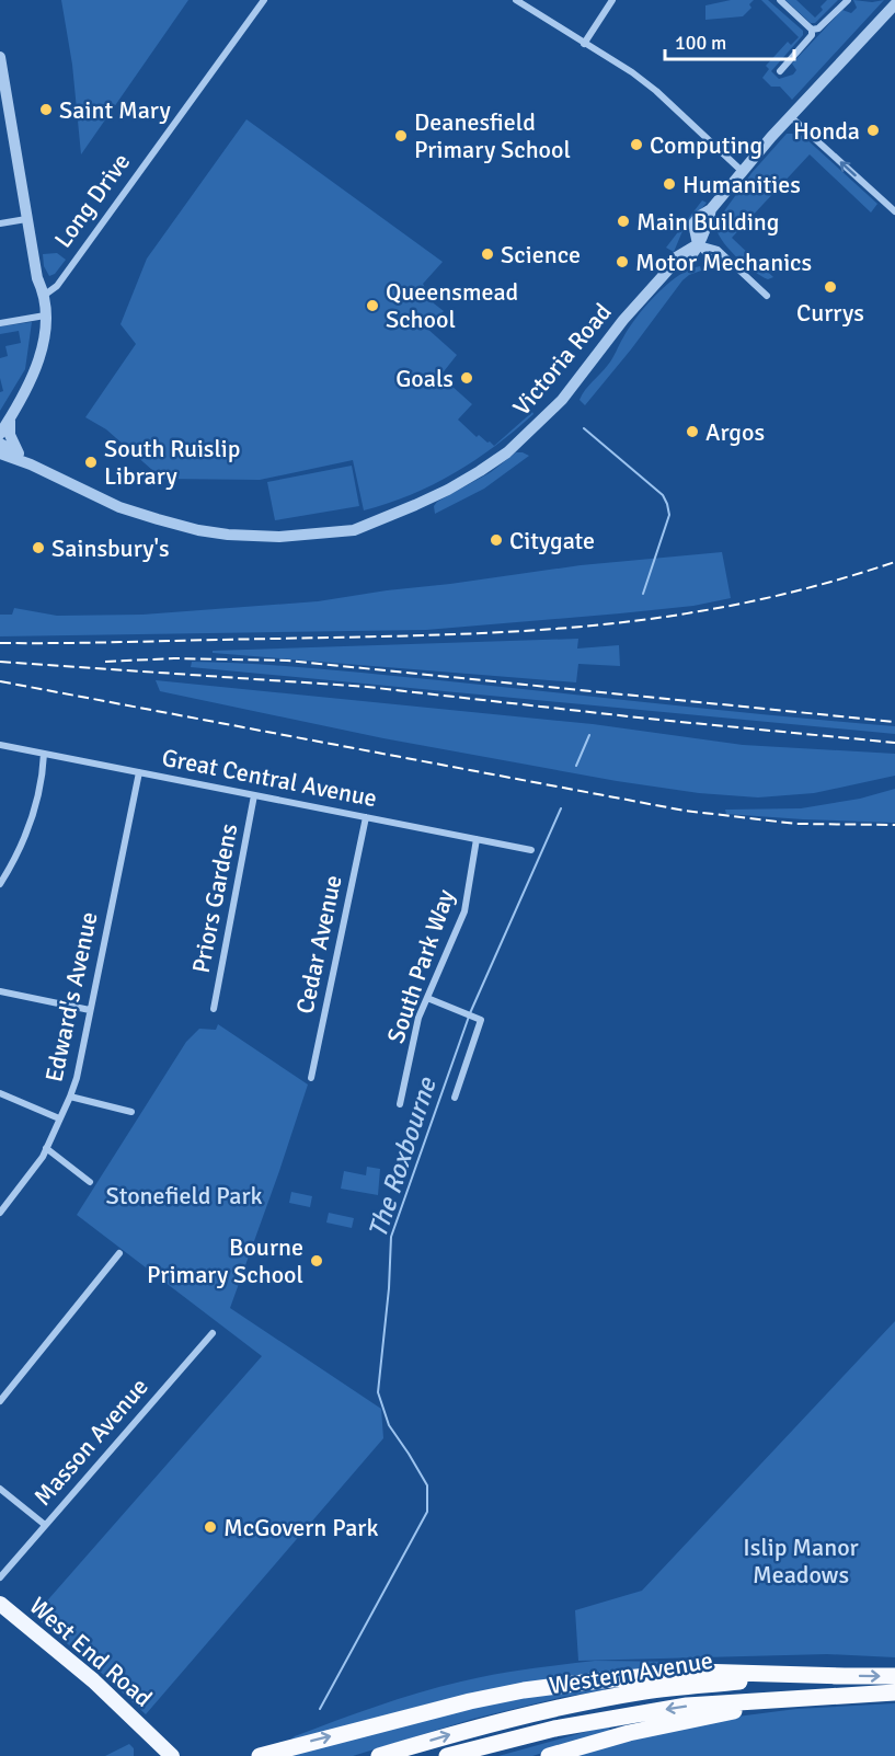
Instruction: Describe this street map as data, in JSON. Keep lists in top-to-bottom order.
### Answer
{
  "streets": {
    "highway": ["Western Avenue"],
    "main road": ["West End Road"],
    "street": [
      "Long Drive",
      "Victoria Road",
      "Great Central Avenue",
      "Priors Gardens",
      "Cedar Avenue",
      "South Park Way",
      "Edward's Avenue",
      "Masson Avenue"
    ]
  },
  "crossings": [
    ["Great Central Avenue", "Priors Gardens"],
    ["Great Central Avenue", "Cedar Avenue"],
    ["Great Central Avenue", "South Park Way"],
    ["Great Central Avenue", "Edward's Avenue"]
  ],
  "water": ["The Roxbourne"],
  "parks": ["Stonefield Park", "Islip Manor Meadows"],
  "places": [
    "Saint Mary",
    "Honda",
    "Deanesfield Primary School",
    "Computing",
    "Humanities",
    "Main Building",
    "Science",
    "Motor Mechanics",
    "Currys",
    "Queensmead School",
    "Goals",
    "Argos",
    "South Ruislip Library",
    "Citygate",
    "Sainsbury's",
    "Bourne Primary School",
    "McGovern Park"
  ],
  "scale_bar": "100 m"
}
